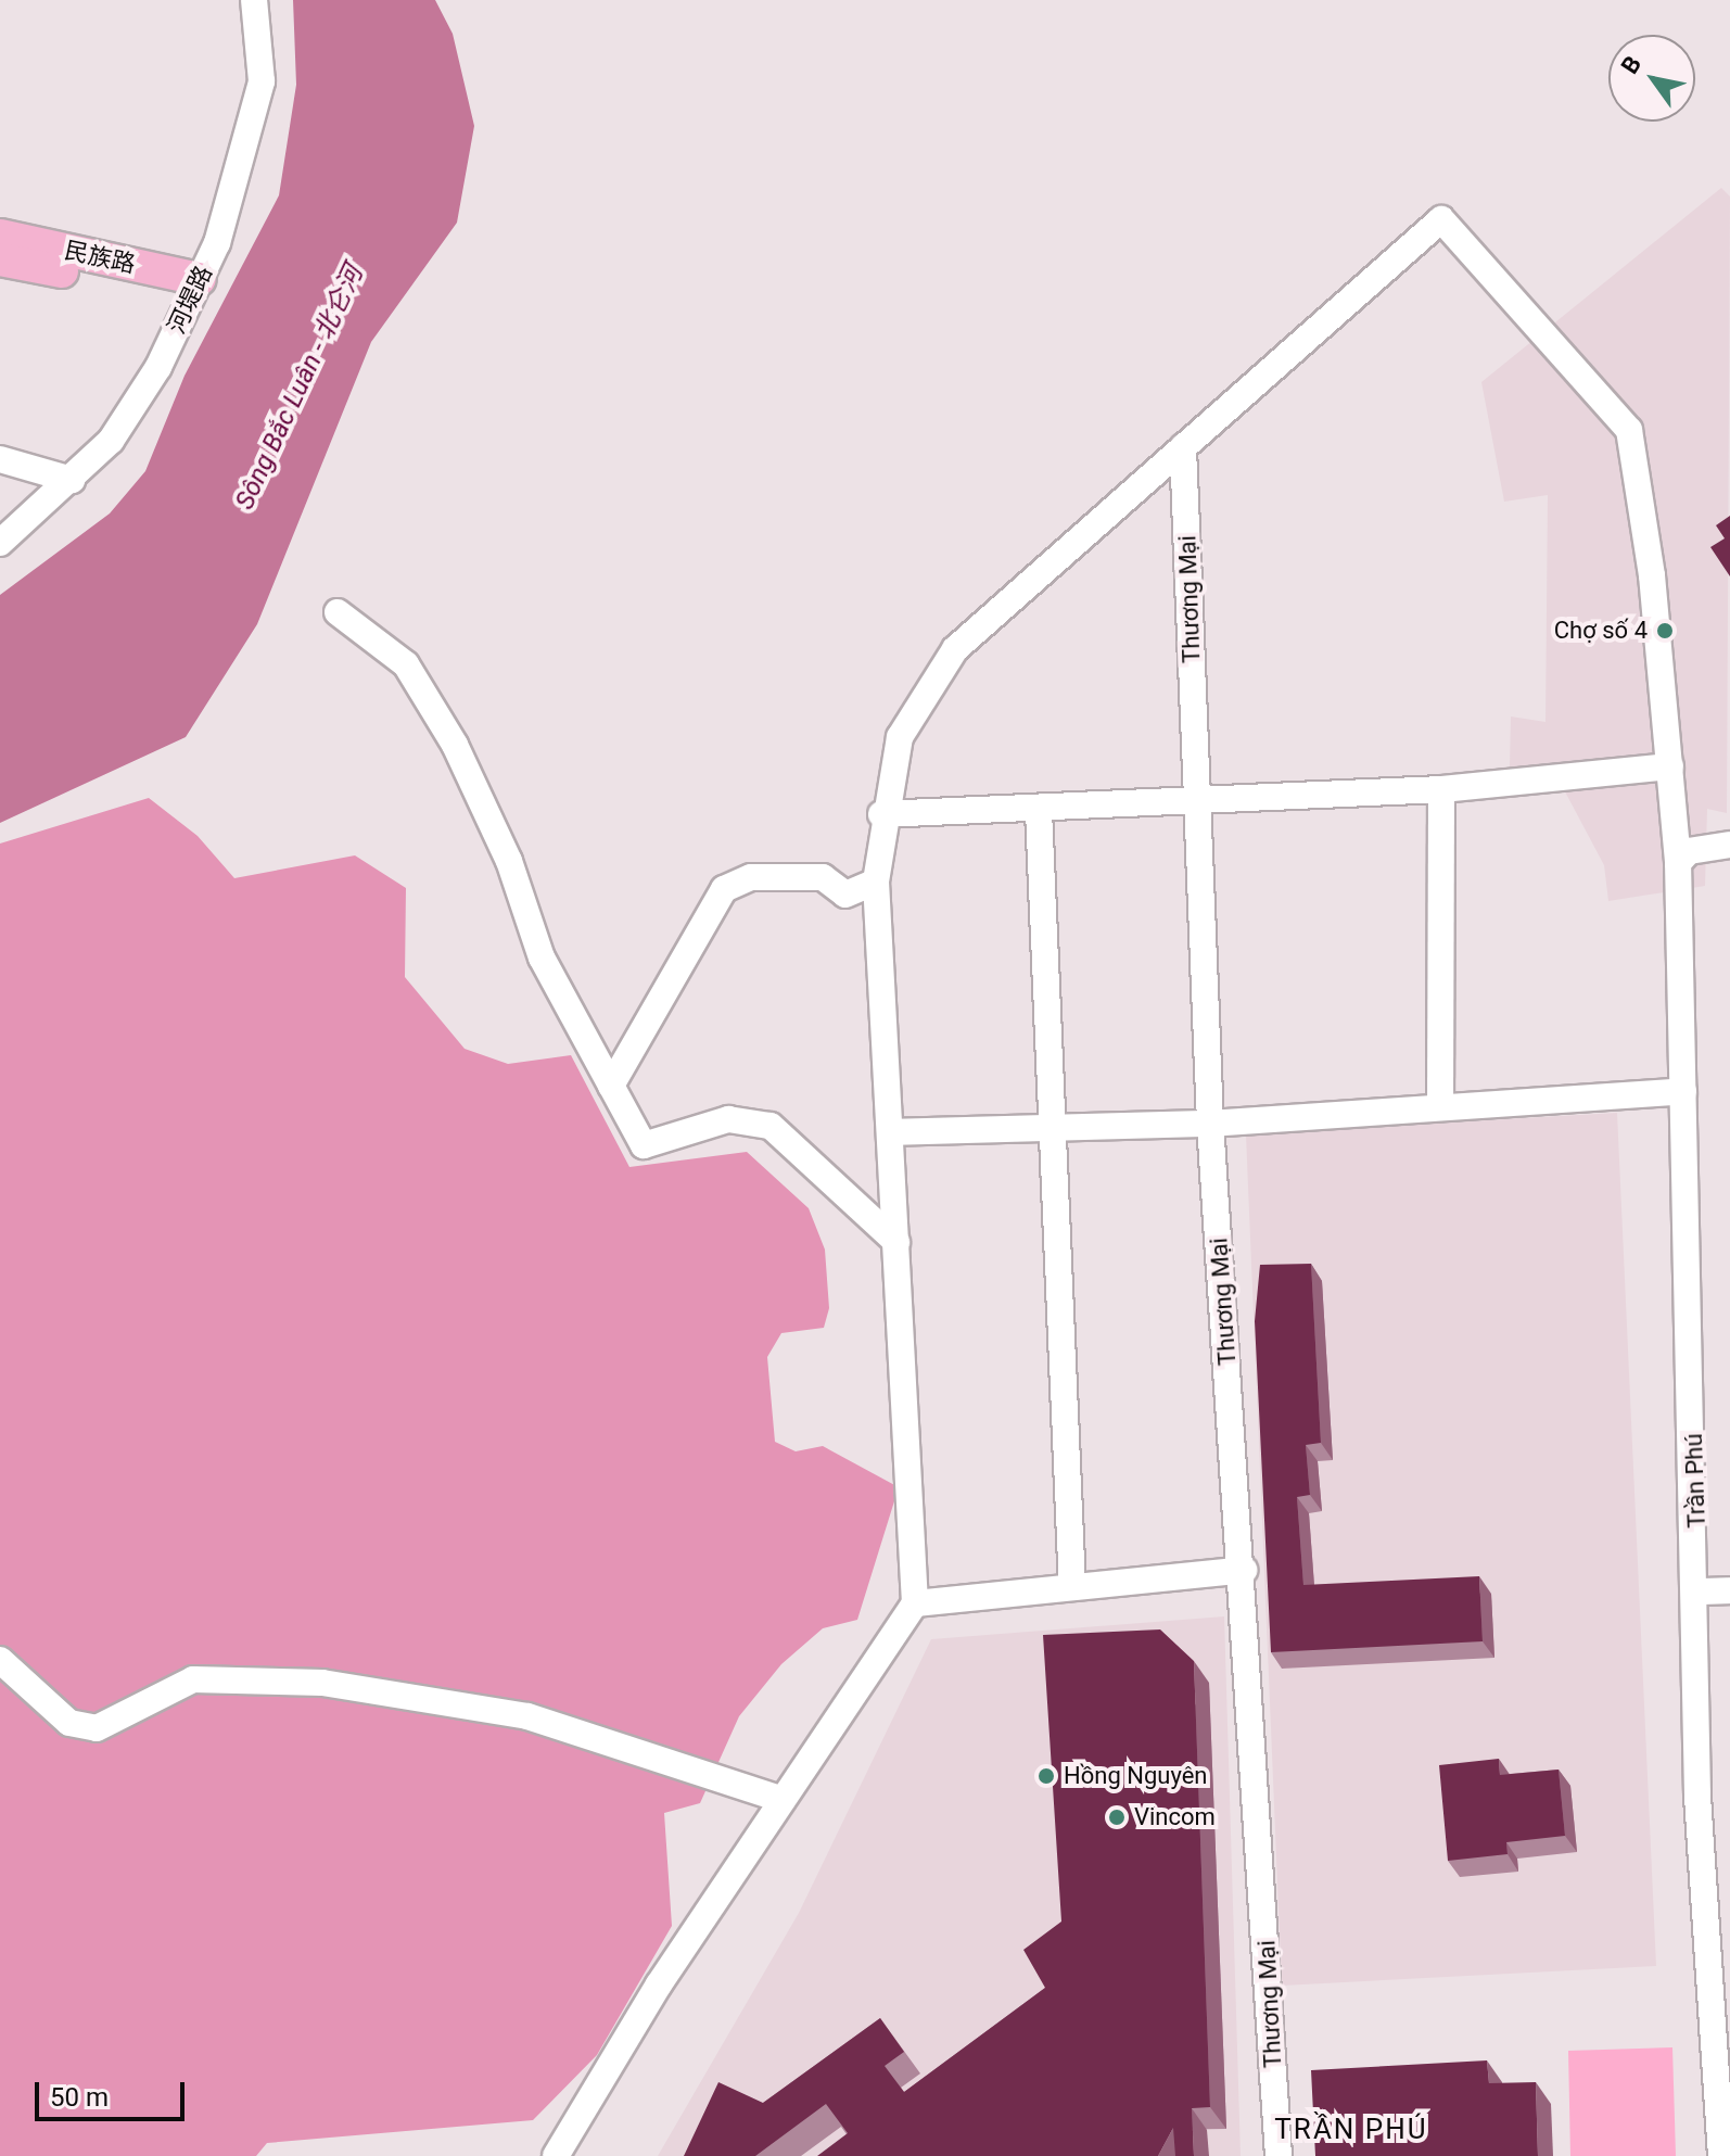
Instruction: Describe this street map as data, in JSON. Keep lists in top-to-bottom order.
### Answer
{
  "streets": {
    "main road": ["民族路"],
    "street": ["河堤路", "Thương Mại", "Trần Phú"]
  },
  "crossings": [
    ["民族路", "河堤路"],
    ["Thương Mại", "Trần Phú"]
  ],
  "districts": ["TRẦN PHÚ"],
  "water": ["Sông Bắc Luân - 北仑河"],
  "places": ["Chợ số 4", "Hồng Nguyên", "Vincom"],
  "scale_bar": "50 m",
  "north": "top left"
}
